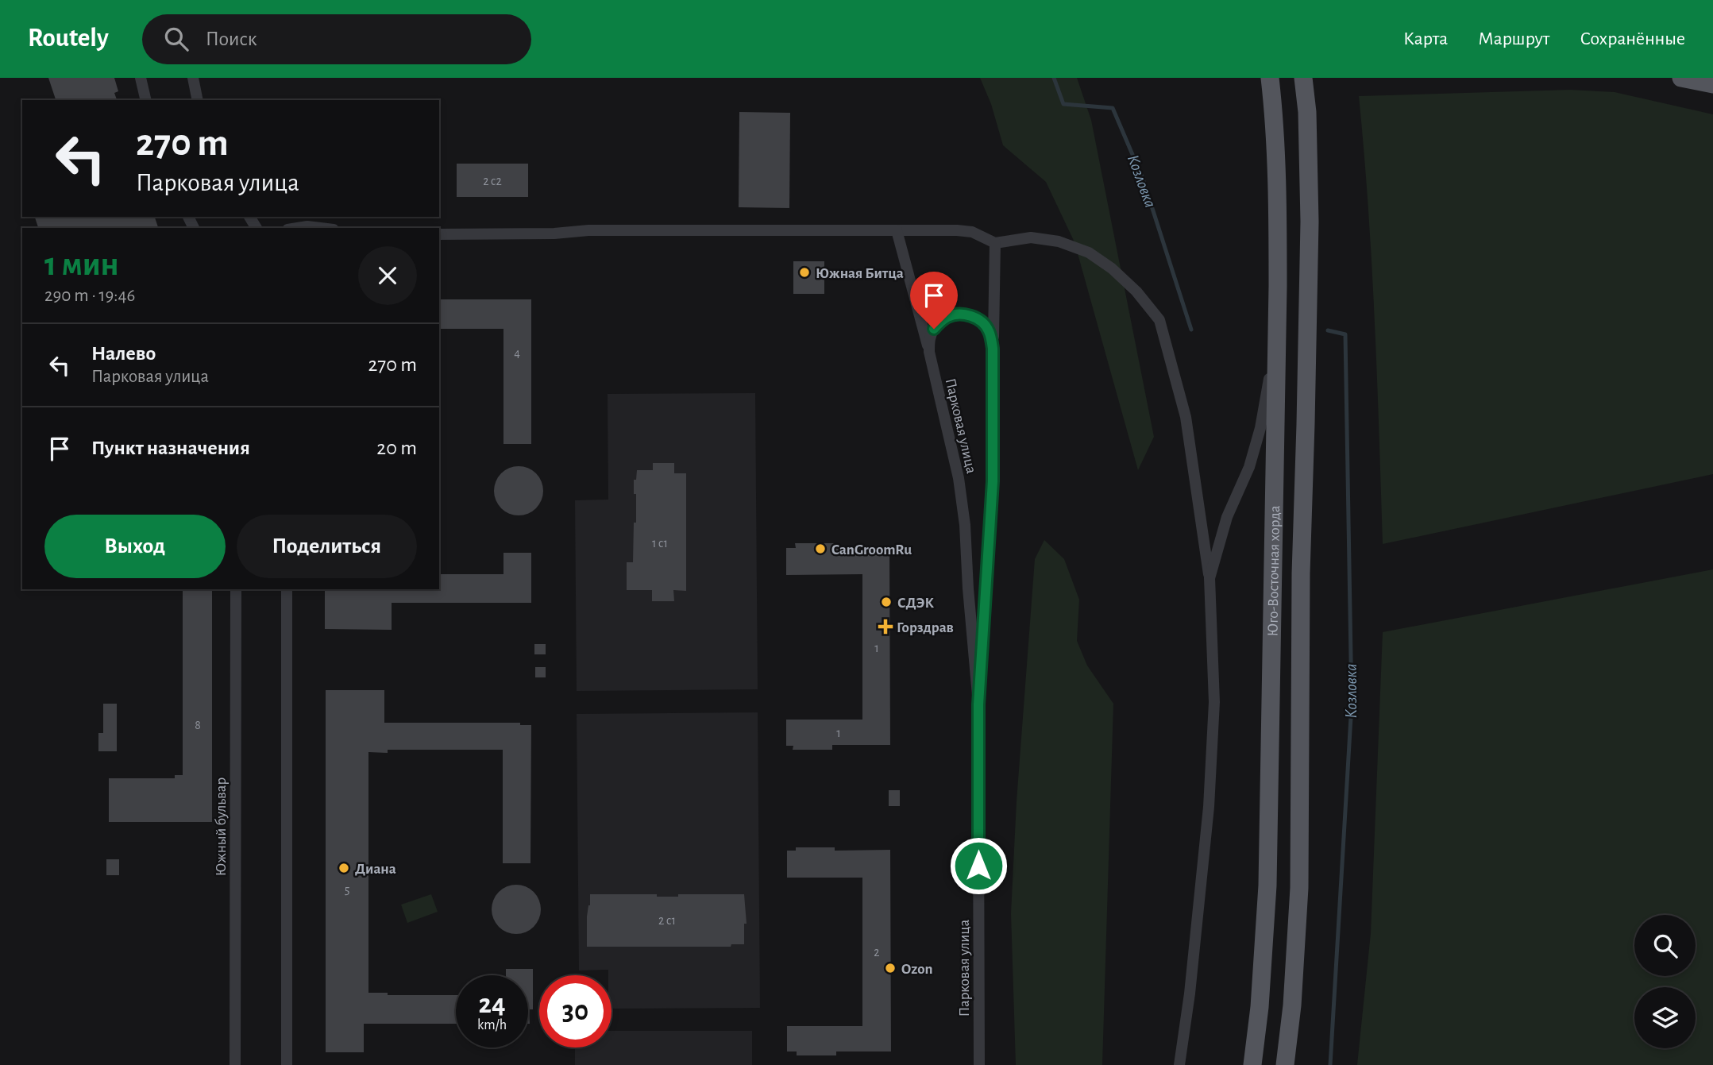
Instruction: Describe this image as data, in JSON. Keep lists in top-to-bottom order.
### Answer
{
  "streets": {
    "main road": ["Юго-Восточная хорда"],
    "street": ["Парковая улица", "Южный бульвар"]
  },
  "water": ["Козловка"],
  "places": {
    "other": [
      "Южная Битца",
      "CanGroomRu",
      "СДЭК",
      "Диана",
      "Ozon"
    ],
    "health": ["Горздрав"]
  },
  "house_numbers": [
    "2 с2",
    "4",
    "1 с1",
    "1",
    "8",
    "1",
    "5",
    "2 с1",
    "2"
  ],
  "page": {
    "header": "Routely",
    "search": "Поиск",
    "nav": ["Карта", "Маршрут", "Сохранённые"],
    "turn": ["270 m", "Парковая улица"],
    "heading": ["1 мин", "290 m · 19:46"],
    "list": [
      {
        "name": "Налево",
        "note": "Парковая улица",
        "value": "270 m"
      },
      {
        "name": "Пункт назначения",
        "value": "20 m"
      }
    ],
    "buttons": ["Выход", "Поделиться"],
    "speed": "24 km/h",
    "limit": "30"
  }
}
